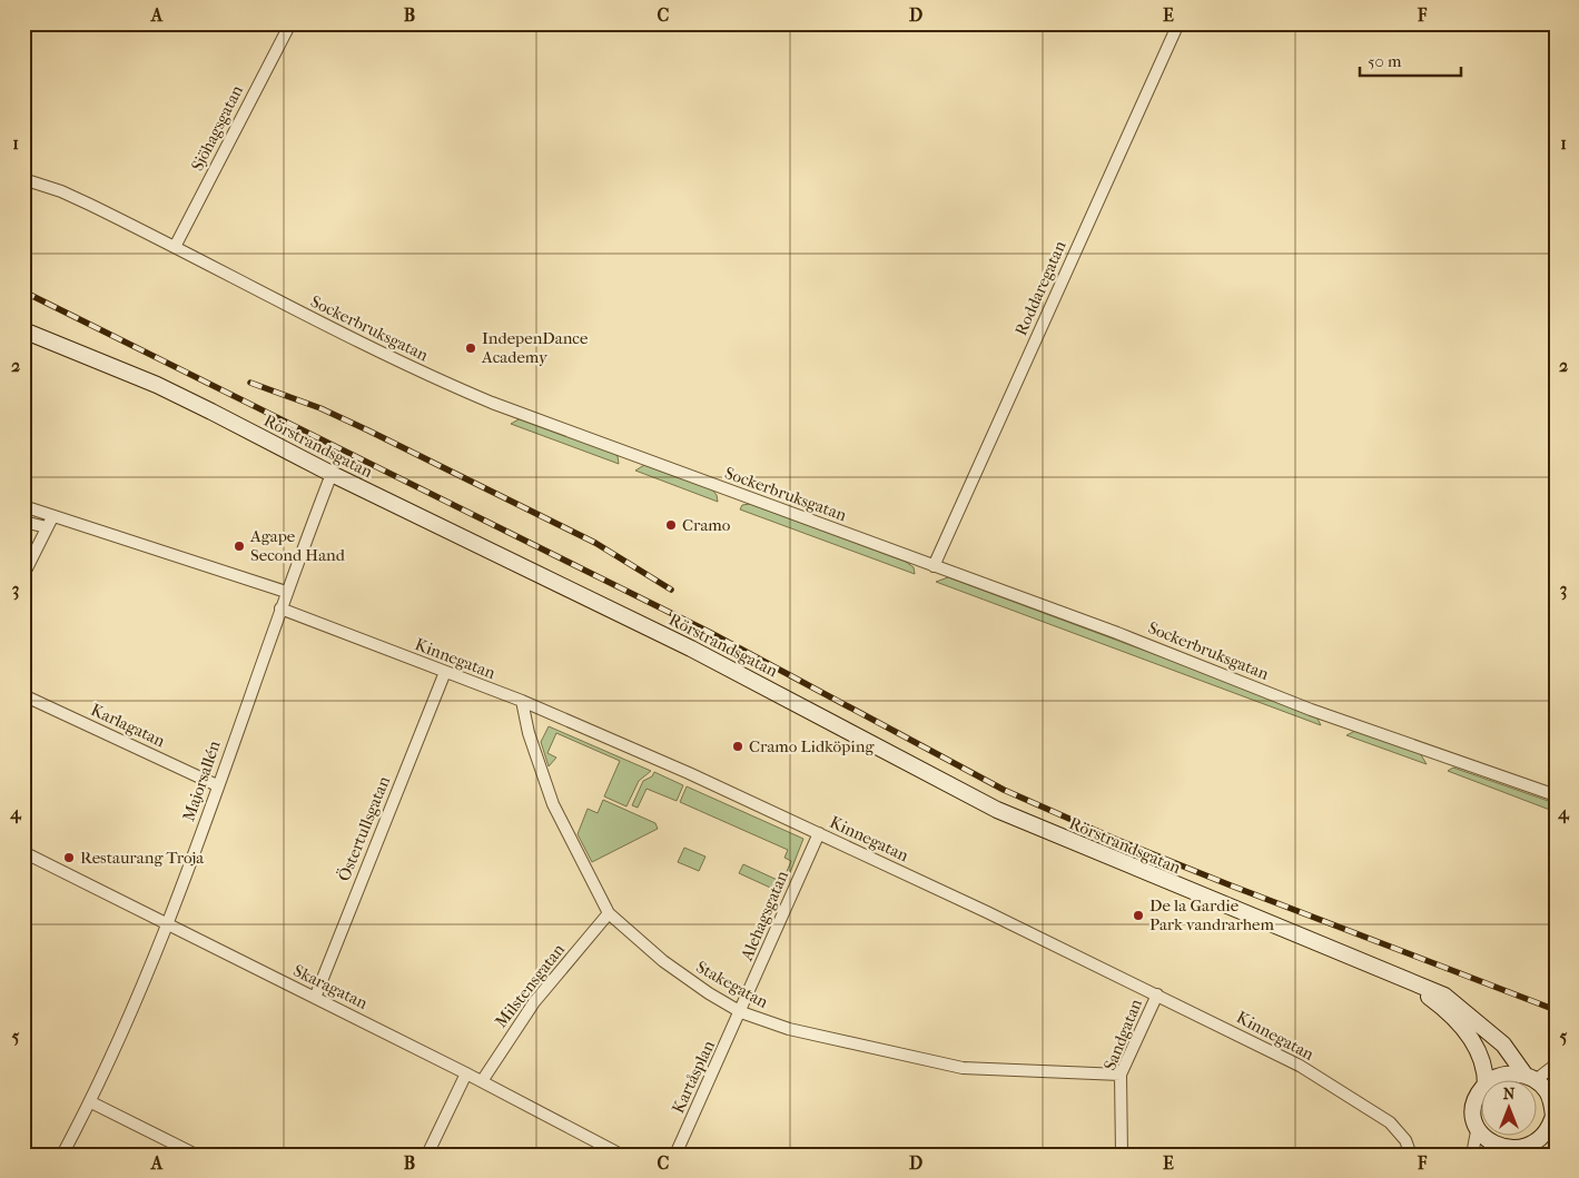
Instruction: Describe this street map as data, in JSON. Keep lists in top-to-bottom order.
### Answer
{
  "streets": {
    "main road": ["Rörstrandsgatan"],
    "street": [
      "Sjöhagsgatan",
      "Roddaregatan",
      "Sockerbruksgatan",
      "Kinnegatan",
      "Karlagatan",
      "Majorsallén",
      "Östertullsgatan",
      "Alehagsgatan",
      "Stakegatan",
      "Milstensgatan",
      "Skaragatan",
      "Sandgatan",
      "Kartåsplan"
    ]
  },
  "crossings": [
    ["Sjöhagsgatan", "Sockerbruksgatan"],
    ["Roddaregatan", "Sockerbruksgatan"],
    ["Rörstrandsgatan", "Majorsallén"],
    ["Kinnegatan", "Majorsallén"],
    ["Kinnegatan", "Östertullsgatan"],
    ["Kinnegatan", "Alehagsgatan"],
    ["Kinnegatan", "Stakegatan"],
    ["Kinnegatan", "Sandgatan"],
    ["Karlagatan", "Majorsallén"],
    ["Majorsallén", "Skaragatan"],
    ["Östertullsgatan", "Skaragatan"],
    ["Alehagsgatan", "Stakegatan"],
    ["Alehagsgatan", "Kartåsplan"],
    ["Stakegatan", "Milstensgatan"],
    ["Stakegatan", "Sandgatan"],
    ["Stakegatan", "Kartåsplan"],
    ["Milstensgatan", "Skaragatan"]
  ],
  "places": [
    "IndepenDance Academy",
    "Cramo",
    "Agape Second Hand",
    "Cramo Lidköping",
    "Restaurang Troja",
    "De la Gardie Park vandrarhem"
  ],
  "scale_bar": "50 m",
  "north": "top",
  "grid": {
    "columns": [
      "A",
      "B",
      "C",
      "D",
      "E",
      "F"
    ],
    "rows": [
      "1",
      "2",
      "3",
      "4",
      "5"
    ]
  }
}
